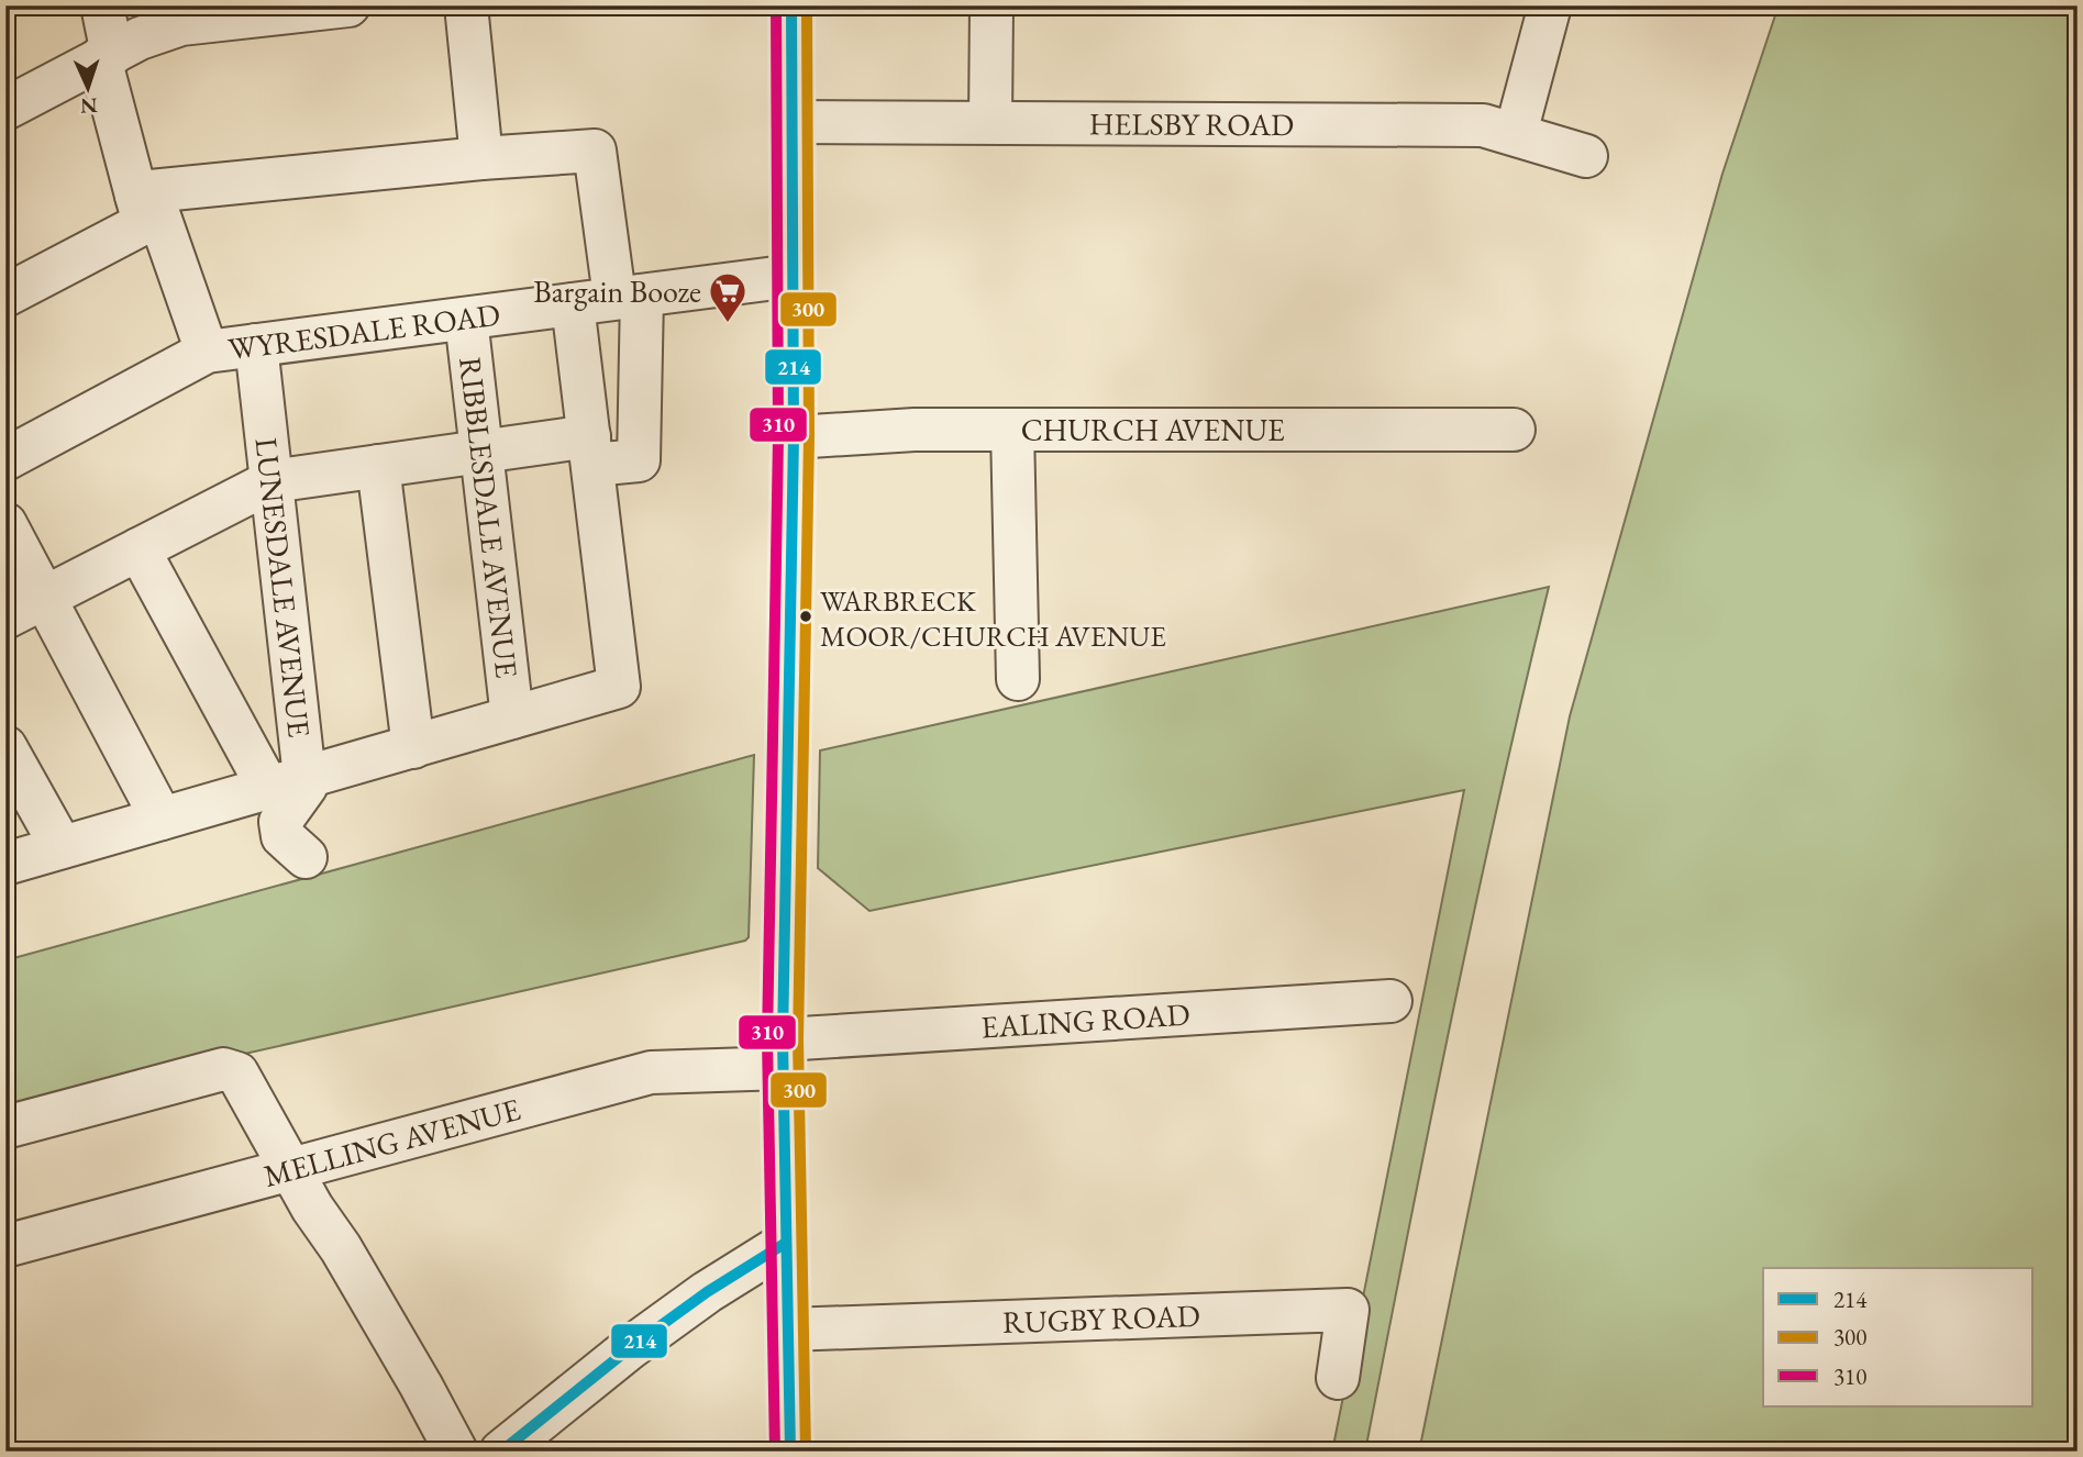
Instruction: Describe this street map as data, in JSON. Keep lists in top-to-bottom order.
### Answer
{
  "streets": {
    "street": [
      "HELSBY ROAD",
      "WYRESDALE ROAD",
      "CHURCH AVENUE",
      "RIBBLESDALE AVENUE",
      "LUNESDALE AVENUE",
      "EALING ROAD",
      "MELLING AVENUE",
      "RUGBY ROAD"
    ]
  },
  "crossings": [
    ["WYRESDALE ROAD", "RIBBLESDALE AVENUE"],
    ["WYRESDALE ROAD", "LUNESDALE AVENUE"],
    ["EALING ROAD", "MELLING AVENUE"]
  ],
  "places": {
    "supermarket": ["Bargain Booze"],
    "other": ["WARBRECK MOOR/CHURCH AVENUE"]
  },
  "lines": ["transit line 214", "transit line 300", "transit line 310"],
  "legend": ["214", "300", "310"],
  "north": "bottom"
}
